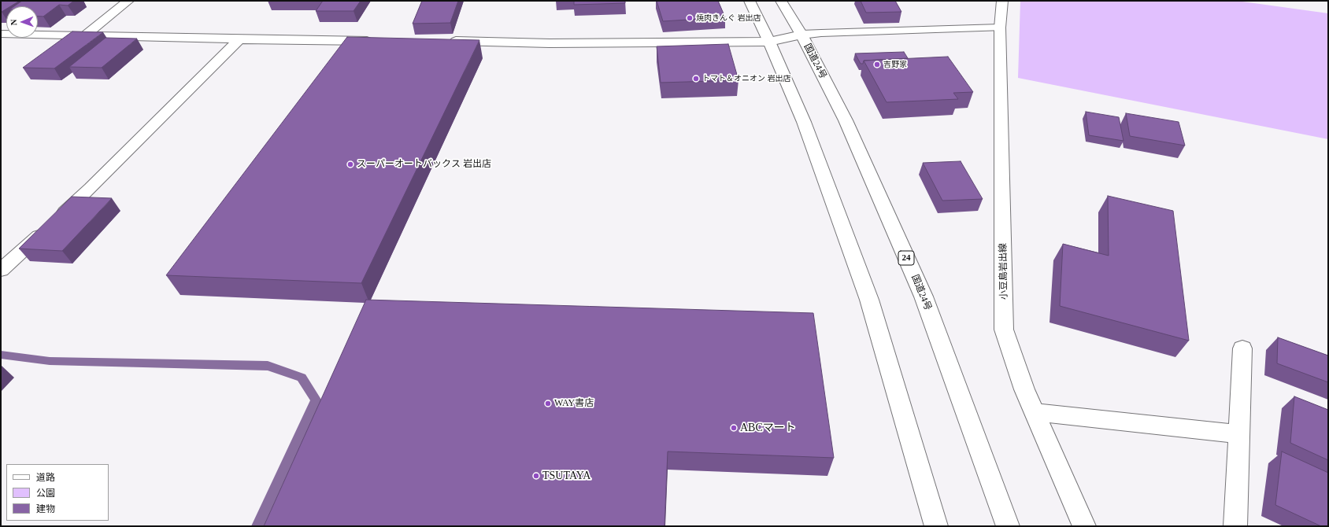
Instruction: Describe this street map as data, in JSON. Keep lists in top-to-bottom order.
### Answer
{
  "streets": {
    "main road": ["国道24号", "24", "小豆島岩出線"]
  },
  "places": [
    "焼肉きんぐ 岩出店",
    "吉野家",
    "トマト＆オニオン 岩出店",
    "スーパーオートバックス 岩出店",
    "WAY書店",
    "ABCマート",
    "TSUTAYA"
  ],
  "legend": ["道路", "公園", "建物"],
  "north": "left"
}
